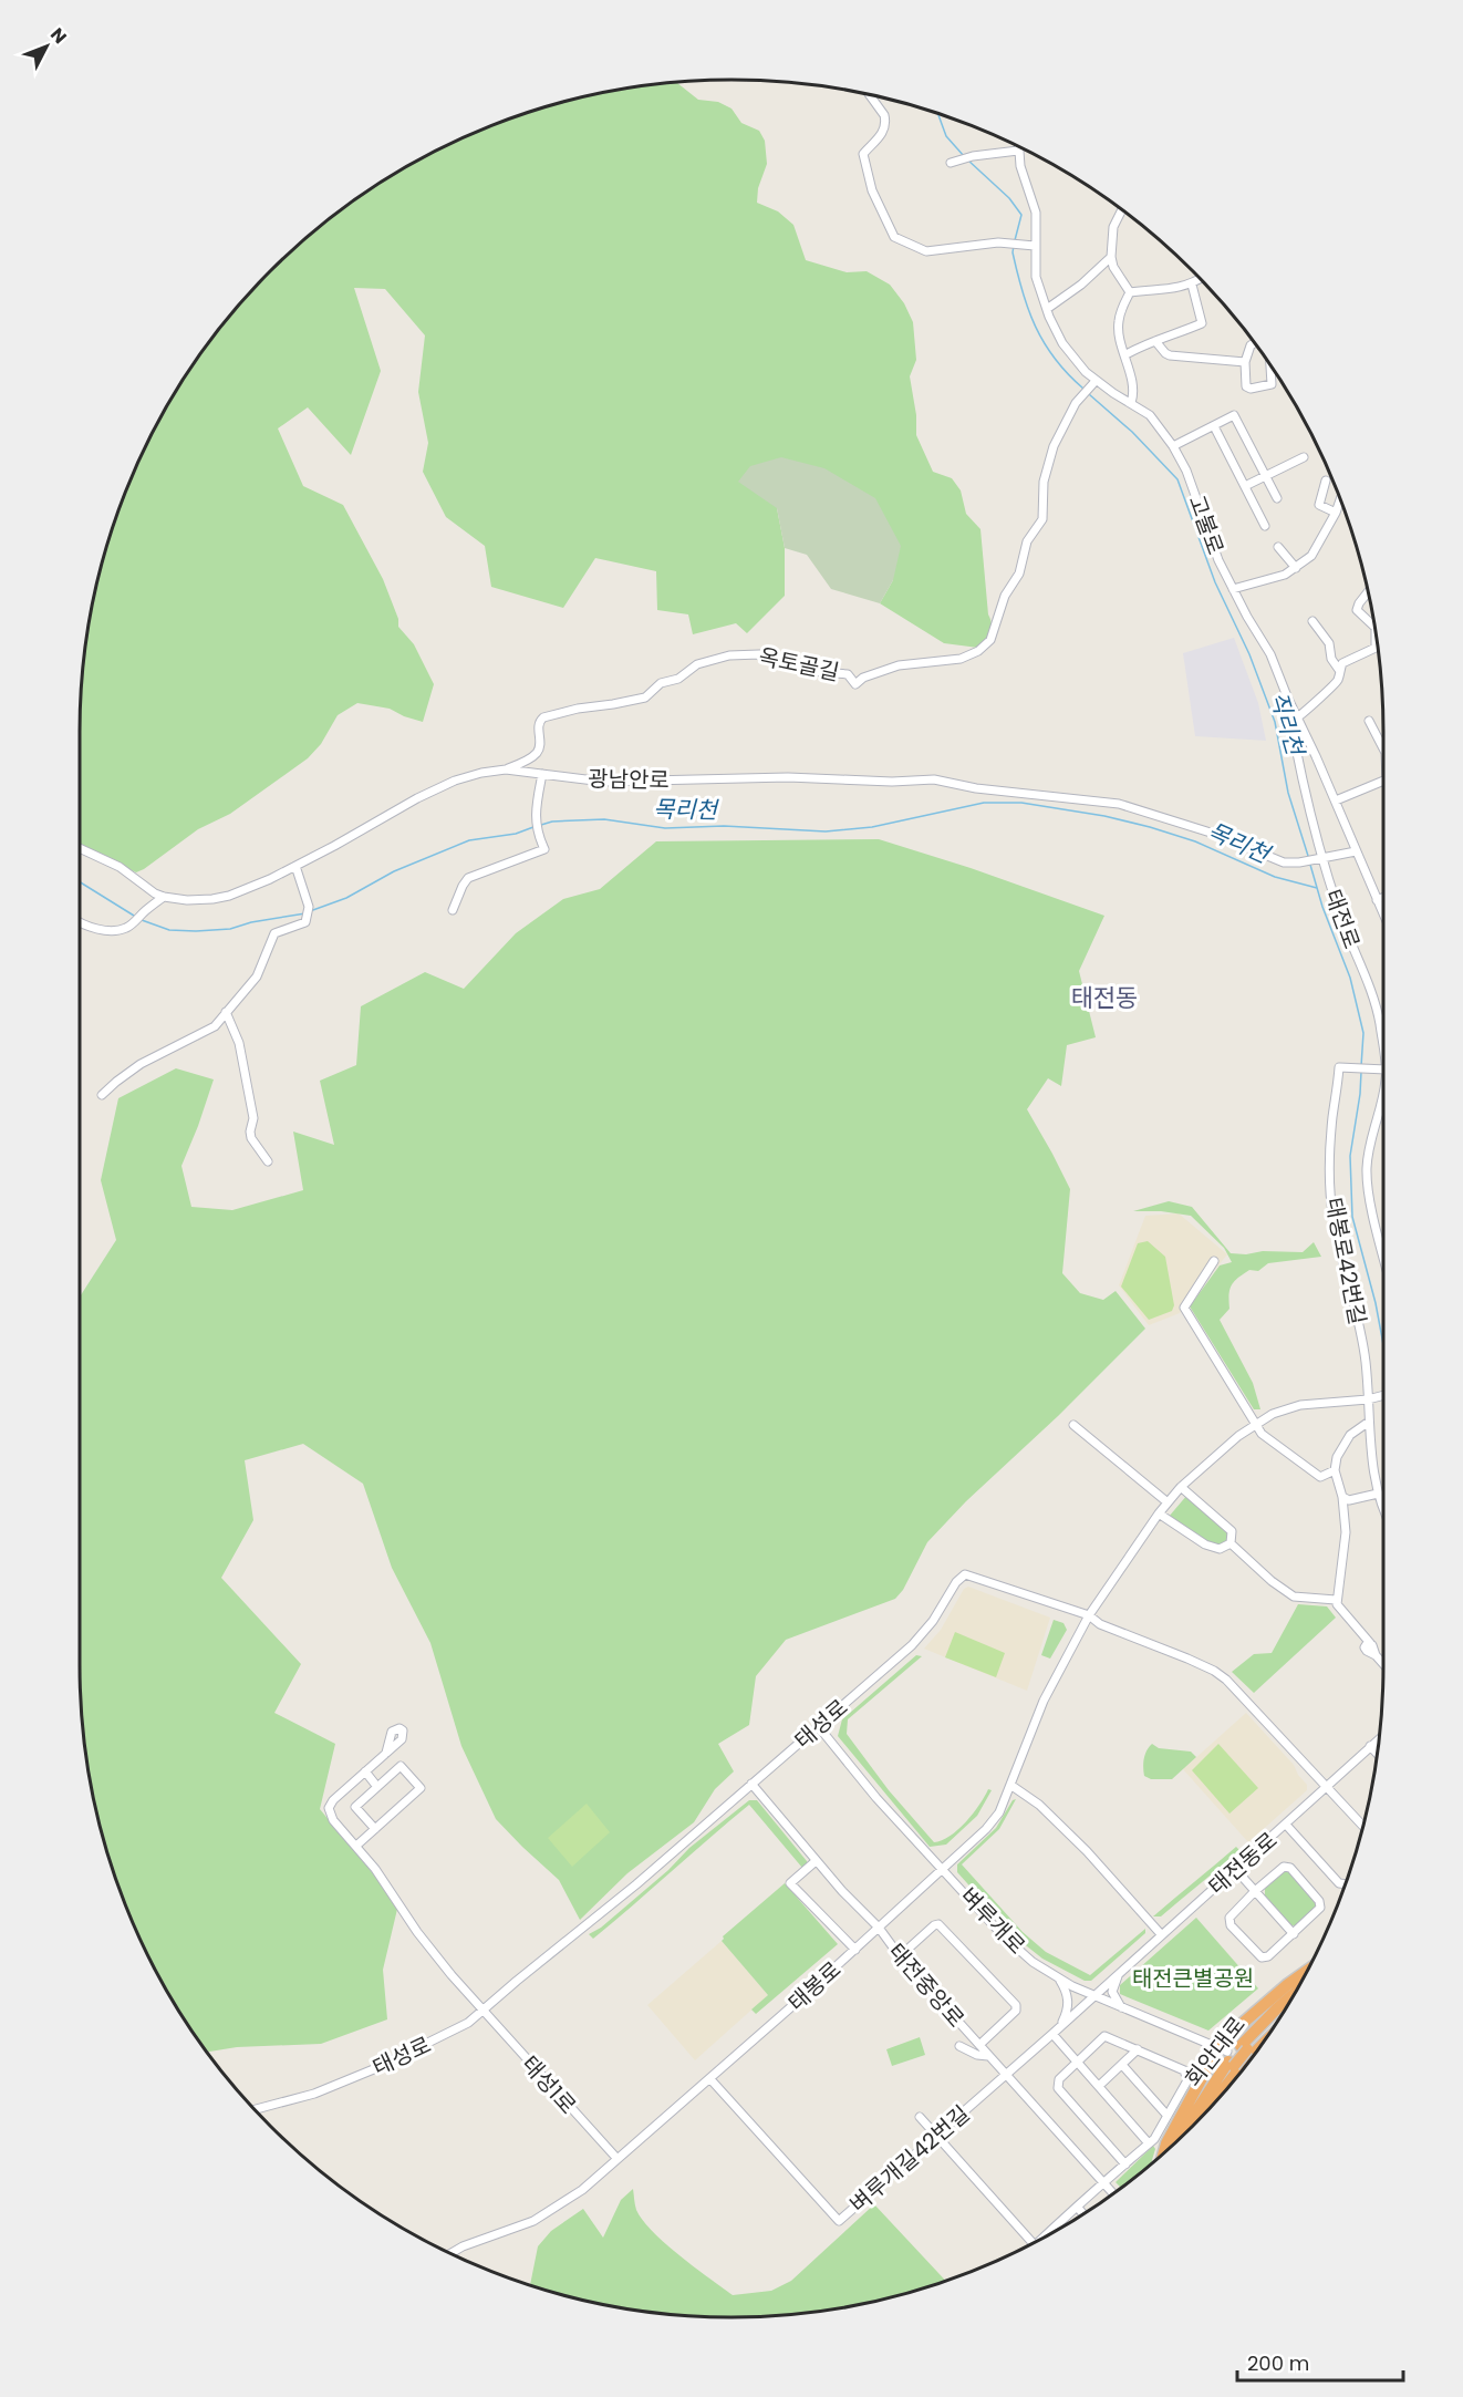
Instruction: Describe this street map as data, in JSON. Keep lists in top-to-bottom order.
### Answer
{
  "streets": {
    "highway": ["회안대로"],
    "street": [
      "고불로",
      "옥토골길",
      "광남안로",
      "태전로",
      "태봉로42번길",
      "태성로",
      "태전동로",
      "벼루개로",
      "태전중앙로",
      "태봉로",
      "태성1로",
      "벼루개길42번길"
    ]
  },
  "crossings": [
    ["고불로", "옥토골길"],
    ["고불로", "태전로"],
    ["옥토골길", "광남안로"],
    ["광남안로", "태전로"],
    ["태봉로42번길", "태봉로"],
    ["태성로", "태전동로"],
    ["태성로", "벼루개로"],
    ["태성로", "태전중앙로"],
    ["태성로", "태봉로"],
    ["태성로", "태성1로"],
    ["태전동로", "벼루개로"],
    ["태전동로", "벼루개길42번길"],
    ["벼루개로", "태봉로"],
    ["벼루개로", "회안대로"],
    ["벼루개로", "벼루개길42번길"],
    ["태전중앙로", "태봉로"],
    ["태전중앙로", "벼루개길42번길"],
    ["태봉로", "태성1로"],
    ["태봉로", "벼루개길42번길"]
  ],
  "districts": ["태전동"],
  "water": ["직리천", "목리천"],
  "parks": ["태전큰별공원"],
  "scale_bar": "200 m",
  "north": "top right"
}
